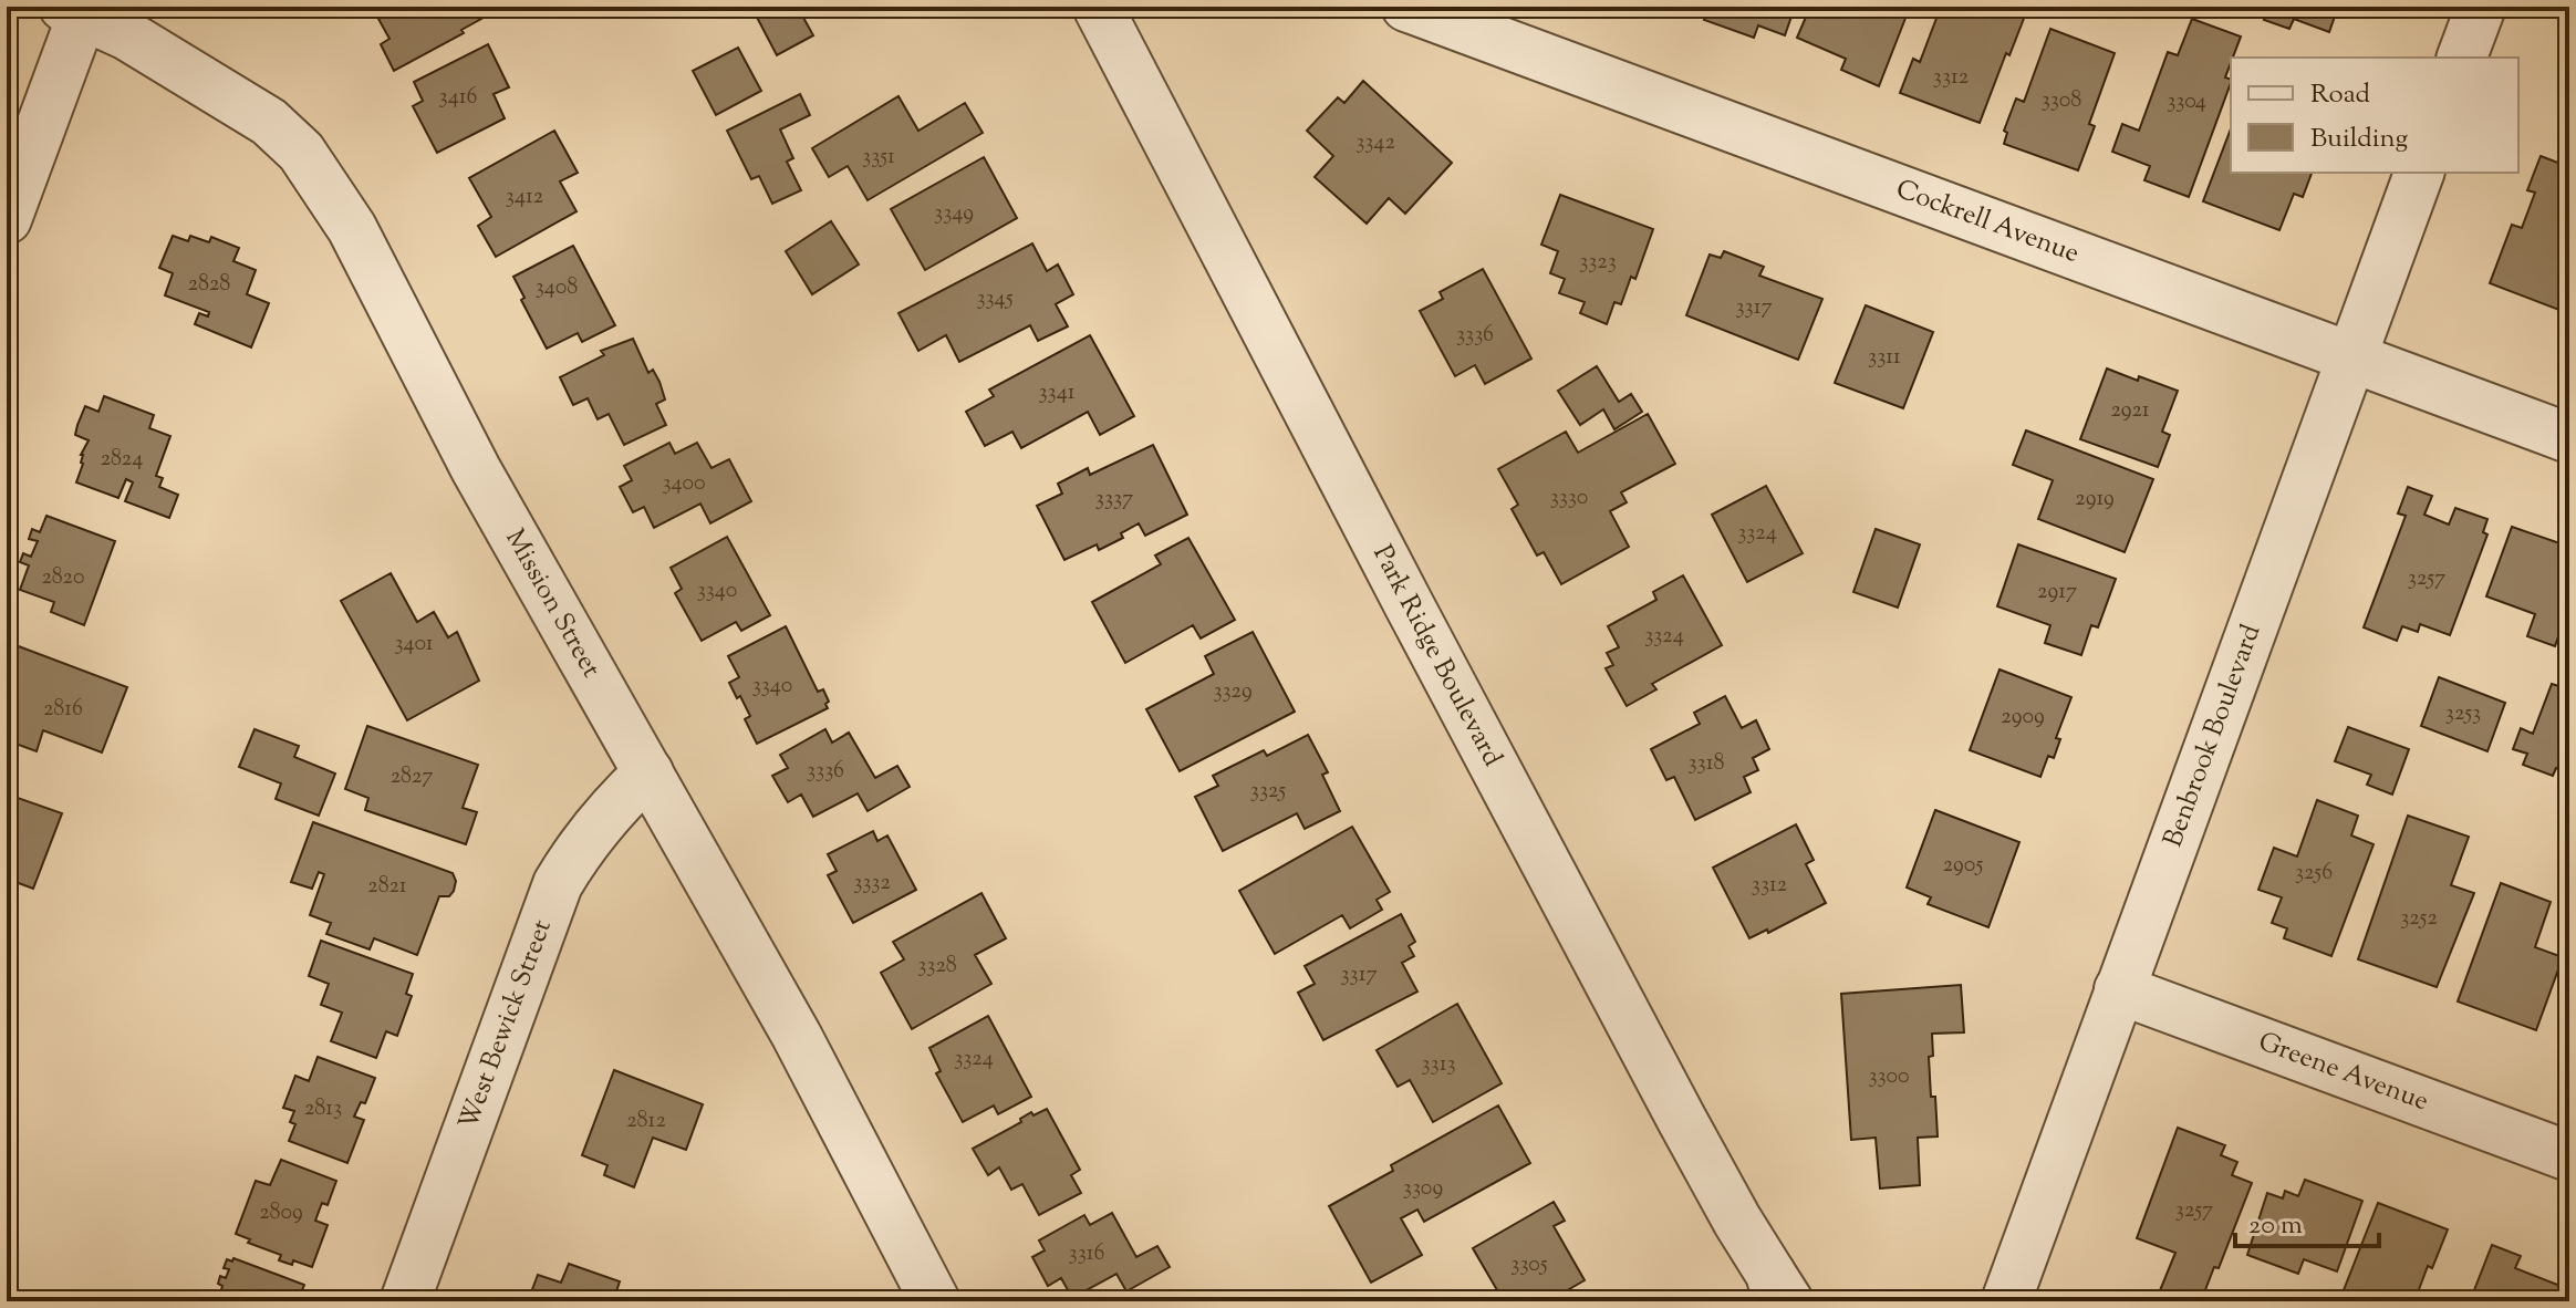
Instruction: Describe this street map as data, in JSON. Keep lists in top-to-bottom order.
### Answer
{
  "streets": {
    "street": [
      "Cockrell Avenue",
      "Mission Street",
      "Park Ridge Boulevard",
      "Benbrook Boulevard",
      "West Bewick Street",
      "Greene Avenue"
    ]
  },
  "crossings": [
    ["Cockrell Avenue", "Benbrook Boulevard"],
    ["Mission Street", "West Bewick Street"],
    ["Benbrook Boulevard", "Greene Avenue"]
  ],
  "house_numbers": [
    "3312",
    "3416",
    "3308",
    "3304",
    "3342",
    "3351",
    "3412",
    "3349",
    "3323",
    "2828",
    "3408",
    "3345",
    "3317",
    "3336",
    "3311",
    "3341",
    "2921",
    "2824",
    "3400",
    "3330",
    "3337",
    "2919",
    "3324",
    "2820",
    "3257",
    "3340",
    "2917",
    "3324",
    "3401",
    "3340",
    "3329",
    "2816",
    "3253",
    "2909",
    "3318",
    "3336",
    "2827",
    "3325",
    "2905",
    "3256",
    "3332",
    "3312",
    "2821",
    "3252",
    "3328",
    "3317",
    "3324",
    "3313",
    "3300",
    "2813",
    "2812",
    "3309",
    "3257",
    "2809",
    "3316",
    "3305"
  ],
  "legend": ["Road", "Building"],
  "scale_bar": "20 m"
}
